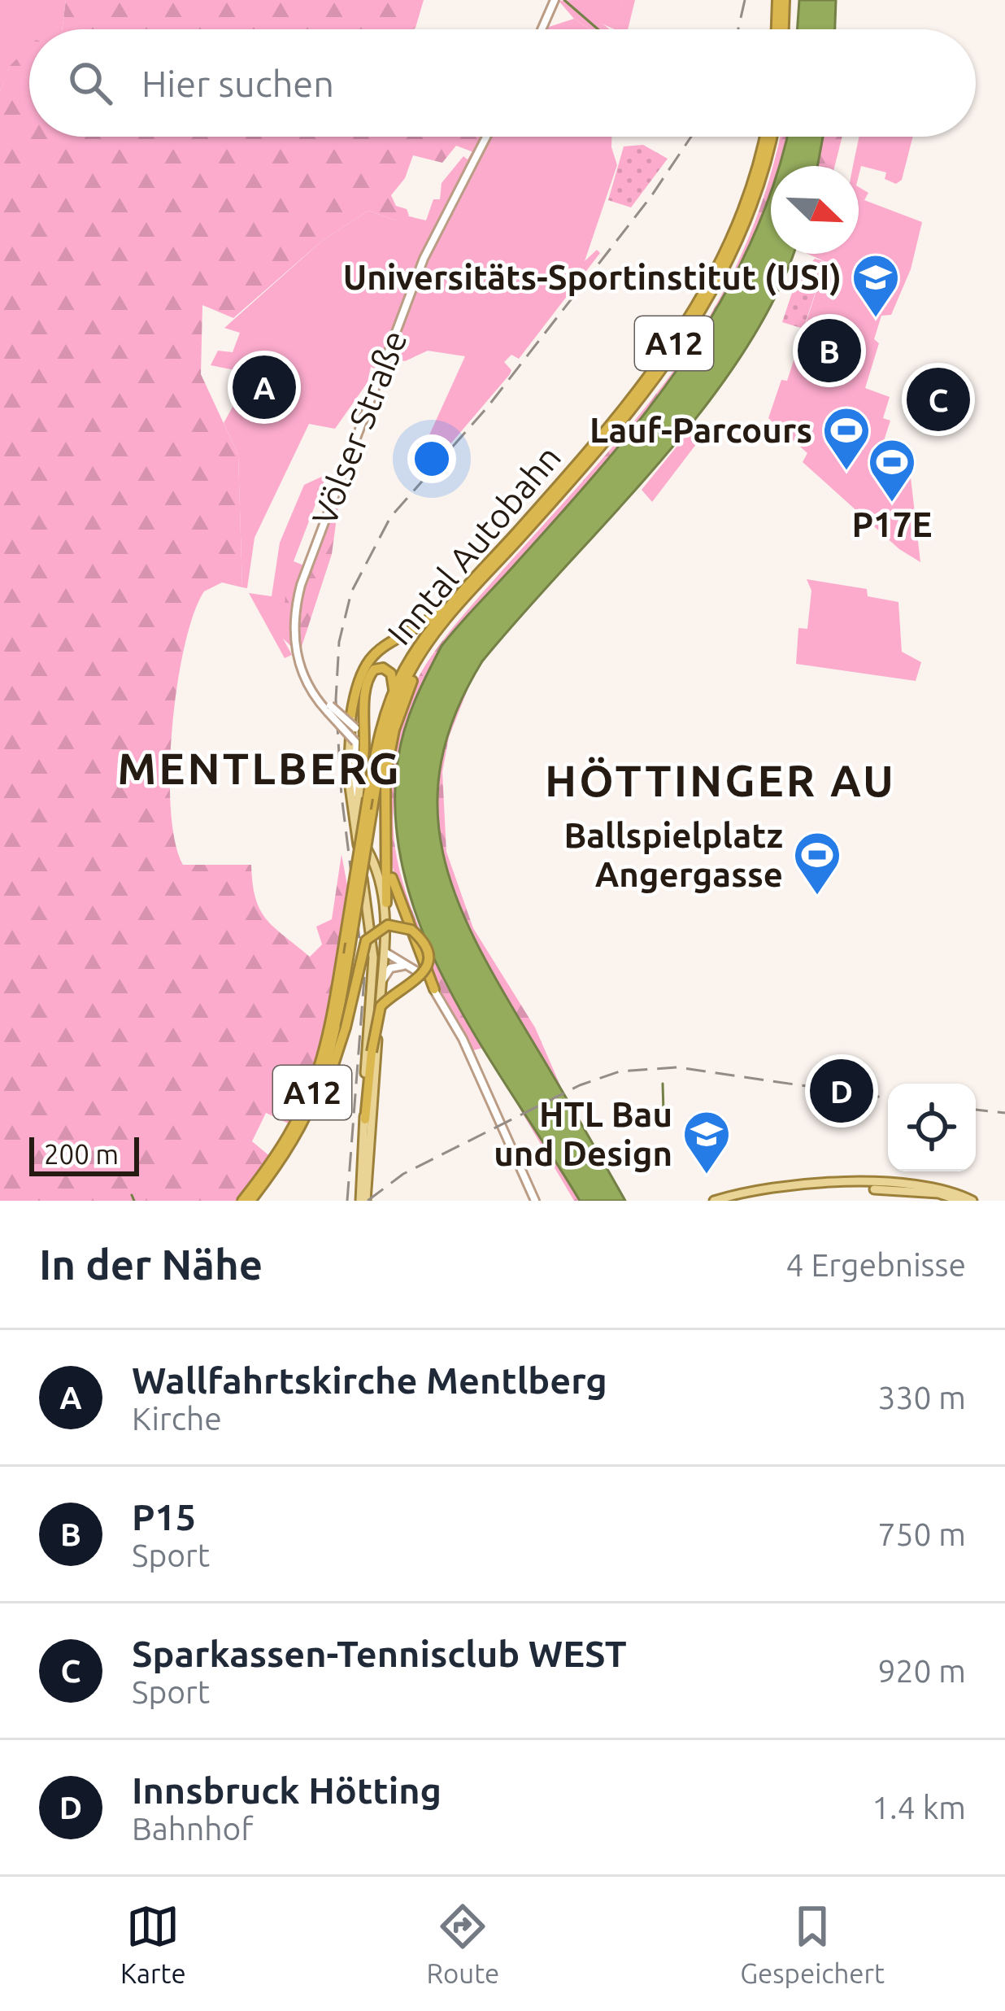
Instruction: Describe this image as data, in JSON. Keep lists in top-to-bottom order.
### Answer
{
  "streets": {
    "highway": ["A12", "Inntal Autobahn"],
    "main road": ["Völser Straße"]
  },
  "districts": ["MENTLBERG", "HÖTTINGER AU"],
  "places": {
    "school or university": ["Universitäts-Sportinstitut (USI)", "HTL Bau und Design"],
    "sports": ["Lauf-Parcours", "P17E", "Ballspielplatz Angergasse"]
  },
  "scale_bar": "200 m",
  "north": "bottom right",
  "page": {
    "search": "Hier suchen",
    "pins": [
      "B",
      "A",
      "C",
      "D"
    ],
    "scale": "200 m",
    "heading": ["In der Nähe", "4 Ergebnisse"],
    "list": [
      {
        "mark": "A",
        "name": "Wallfahrtskirche Mentlberg",
        "note": "Kirche",
        "value": "330 m"
      },
      {
        "mark": "B",
        "name": "P15",
        "note": "Sport",
        "value": "750 m"
      },
      {
        "mark": "C",
        "name": "Sparkassen-Tennisclub WEST",
        "note": "Sport",
        "value": "920 m"
      },
      {
        "mark": "D",
        "name": "Innsbruck Hötting",
        "note": "Bahnhof",
        "value": "1.4 km"
      }
    ],
    "nav": ["Karte", "Route", "Gespeichert"]
  }
}
